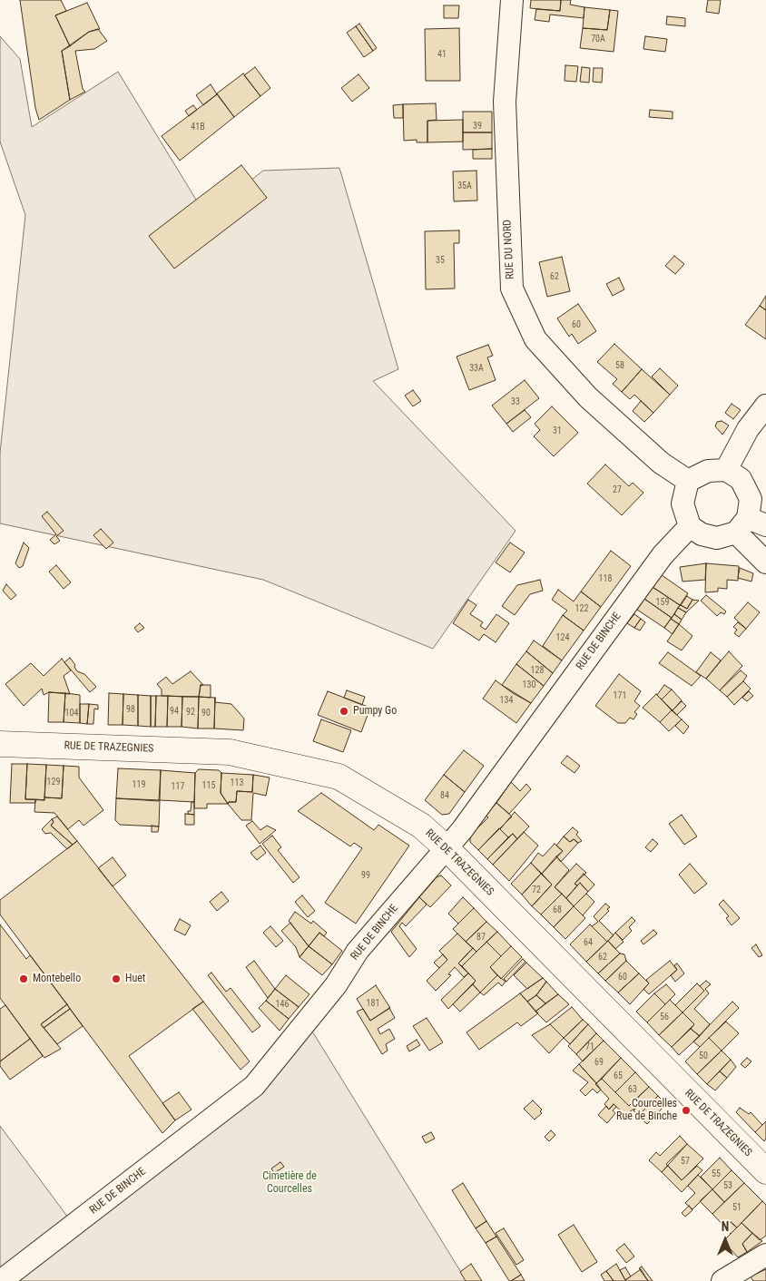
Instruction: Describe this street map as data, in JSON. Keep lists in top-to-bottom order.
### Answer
{
  "streets": {
    "main road": ["RUE DE TRAZEGNIES"],
    "street": ["RUE DU NORD", "RUE DE BINCHE"]
  },
  "crossings": [
    ["RUE DU NORD", "RUE DE BINCHE"],
    ["RUE DE BINCHE", "RUE DE TRAZEGNIES"]
  ],
  "parks": ["Cimetière de Courcelles"],
  "places": [
    "Pumpy Go",
    "Montebello",
    "Huet",
    "Courcelles Rue de Binche"
  ],
  "house_numbers": [
    "70A",
    "41",
    "39",
    "41B",
    "35A",
    "35",
    "62",
    "60",
    "58",
    "33A",
    "33",
    "31",
    "27",
    "118",
    "159",
    "122",
    "124",
    "128",
    "130",
    "171",
    "134",
    "98",
    "94",
    "92",
    "104",
    "90",
    "129",
    "113",
    "119",
    "115",
    "117",
    "84",
    "99",
    "72",
    "68",
    "87",
    "64",
    "62",
    "60",
    "181",
    "146",
    "56",
    "71",
    "50",
    "69",
    "65",
    "63",
    "57",
    "55",
    "53",
    "51"
  ],
  "north": "top"
}
